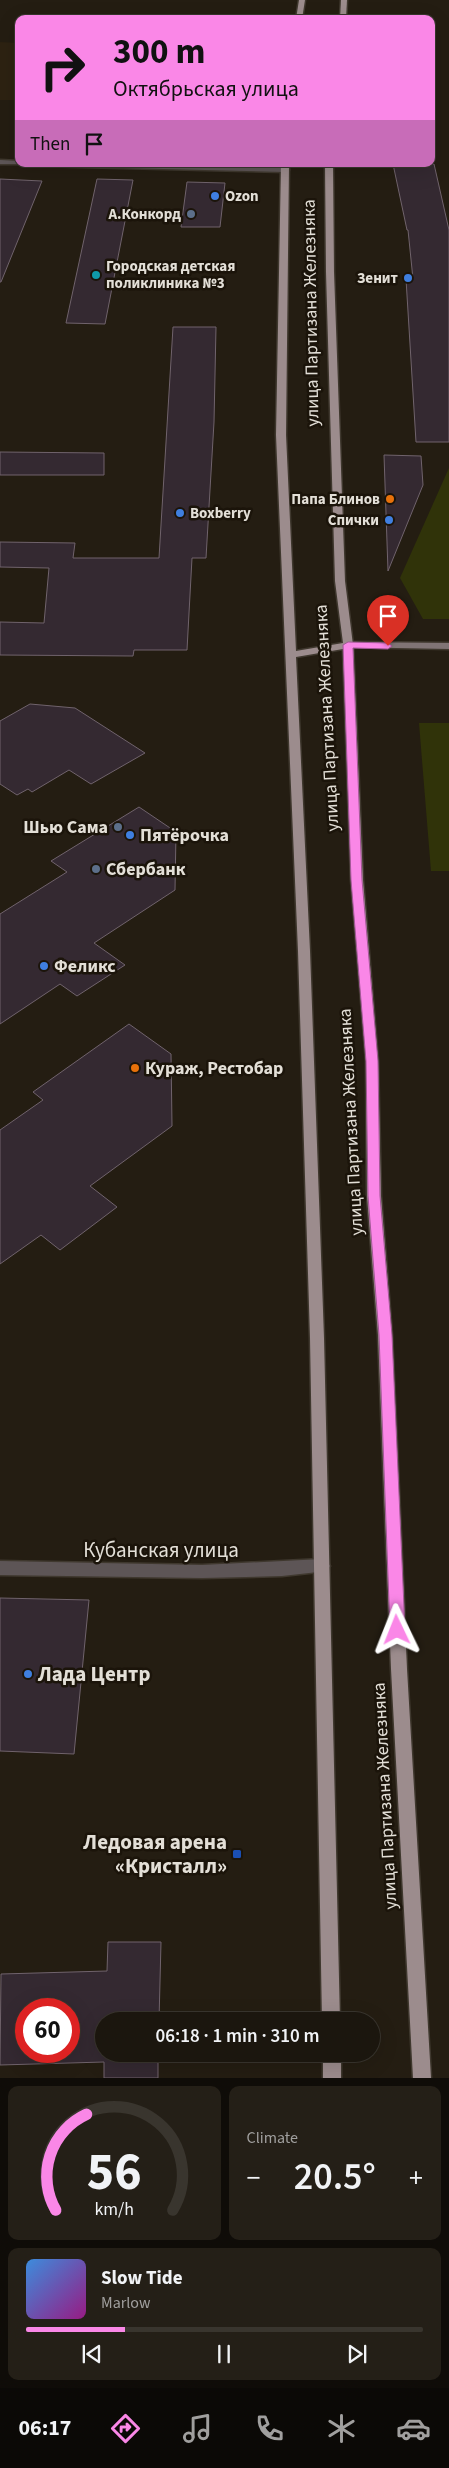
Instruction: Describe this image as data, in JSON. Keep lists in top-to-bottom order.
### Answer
{
  "streets": {
    "main road": ["улица Партизана Железняка"],
    "street": ["Кубанская улица"]
  },
  "crossings": [
    ["улица Партизана Железняка", "Кубанская улица"]
  ],
  "places": {
    "other": [
      "Ozon",
      "А.Конкорд",
      "Городская детская поликлиника №3",
      "Зенит",
      "Папа Блинов",
      "Boxberry",
      "Спички",
      "Шью Сама",
      "Пятёрочка",
      "Сбербанк",
      "Феликс",
      "Кураж, Рестобар",
      "Лада Центр"
    ],
    "transit": ["Ледовая арена «Кристалл»"]
  },
  "page": {
    "turn": ["300 m", "Октябрьская улица"],
    "then": "Then",
    "limit": "60",
    "trip": "06:18 · 1 min · 310 m",
    "tile": "Climate",
    "heat": ["−", "20.5°", "+"],
    "song": ["Slow Tide", "Marlow"],
    "tabs": "06:17",
    "gauge": ["56", "km/h"]
  }
}
